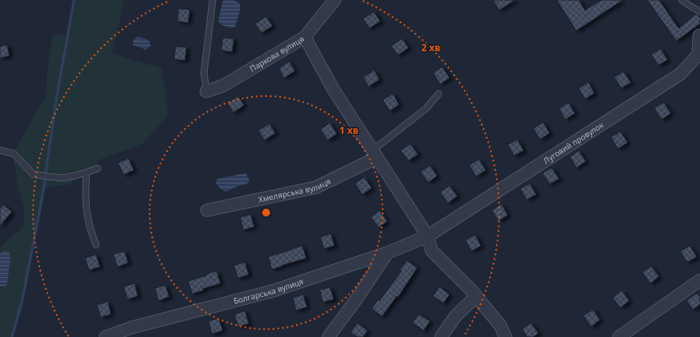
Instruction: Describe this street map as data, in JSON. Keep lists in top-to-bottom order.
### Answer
{
  "streets": {
    "street": [
      "Паркова вулиця",
      "Луговий провулок",
      "Хмелярська вулиця",
      "Болгарська вулиця"
    ]
  },
  "crossings": [
    ["Луговий провулок", "Болгарська вулиця"]
  ],
  "rings": ["2 хв", "1 хв"]
}
